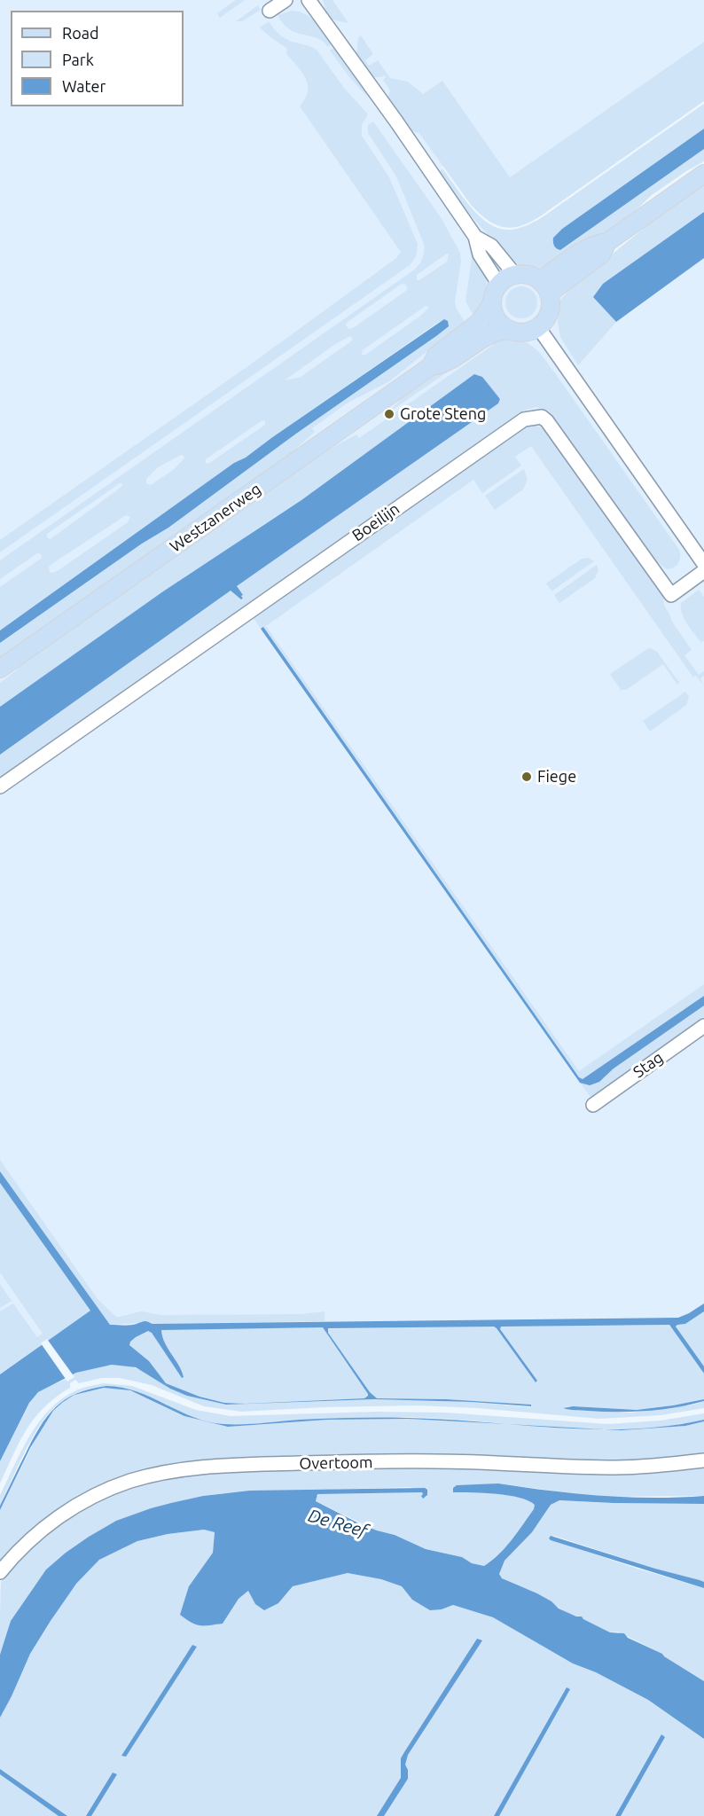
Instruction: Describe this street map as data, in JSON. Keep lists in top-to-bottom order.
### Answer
{
  "streets": {
    "main road": ["Westzanerweg"],
    "street": ["Boeilijn", "Stag", "Overtoom"]
  },
  "water": ["De Reef"],
  "places": ["Grote Steng", "Fiege"],
  "legend": ["Road", "Park", "Water"]
}
